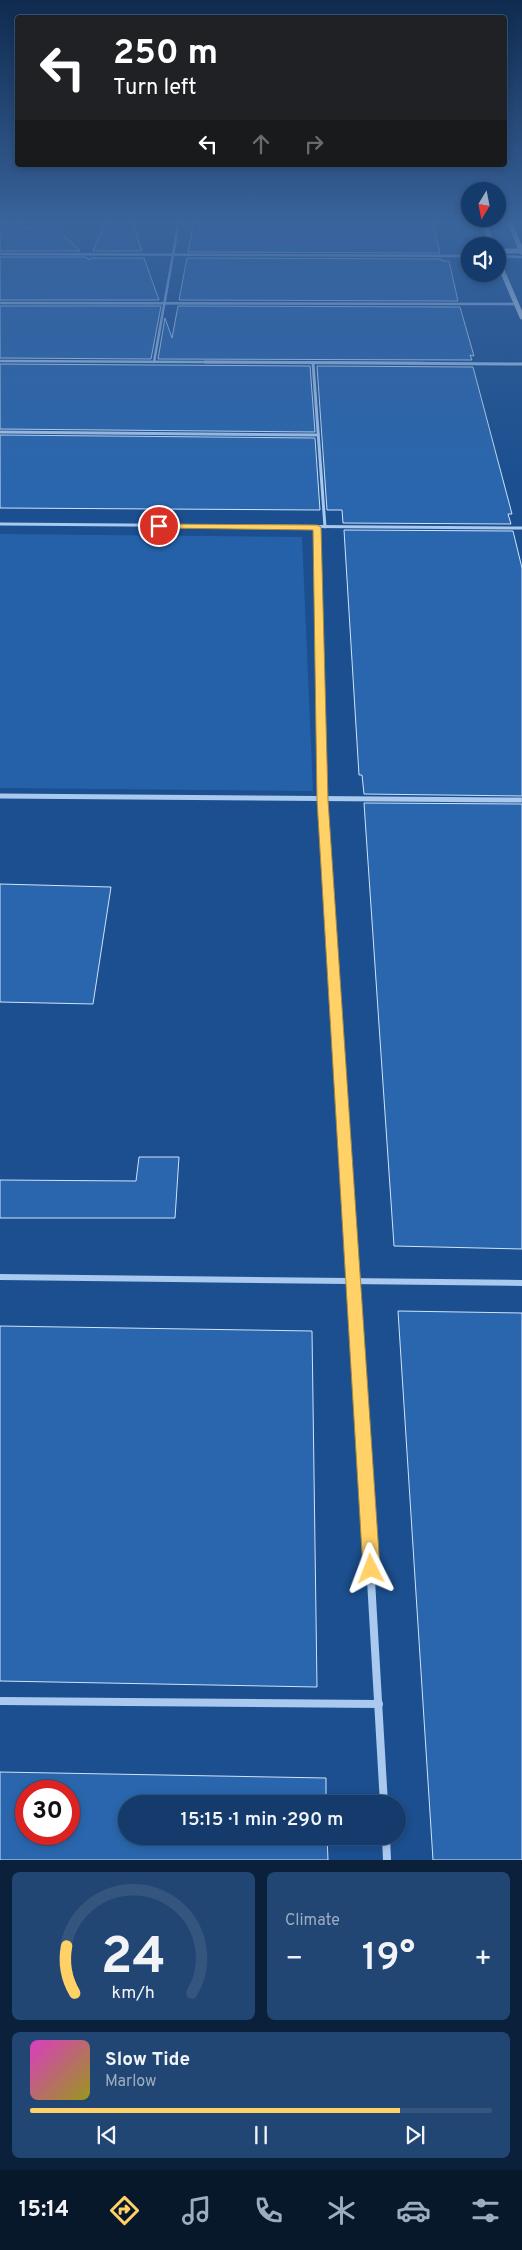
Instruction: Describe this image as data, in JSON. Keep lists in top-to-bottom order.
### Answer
{
  "north": "bottom",
  "page": {
    "turn": ["250 m", "Turn left"],
    "limit": "30",
    "trip": "15:15 · 1 min · 290 m",
    "tile": "Climate",
    "heat": ["−", "19°", "+"],
    "song": ["Slow Tide", "Marlow"],
    "tabs": "15:14",
    "gauge": ["24", "km/h"]
  }
}
